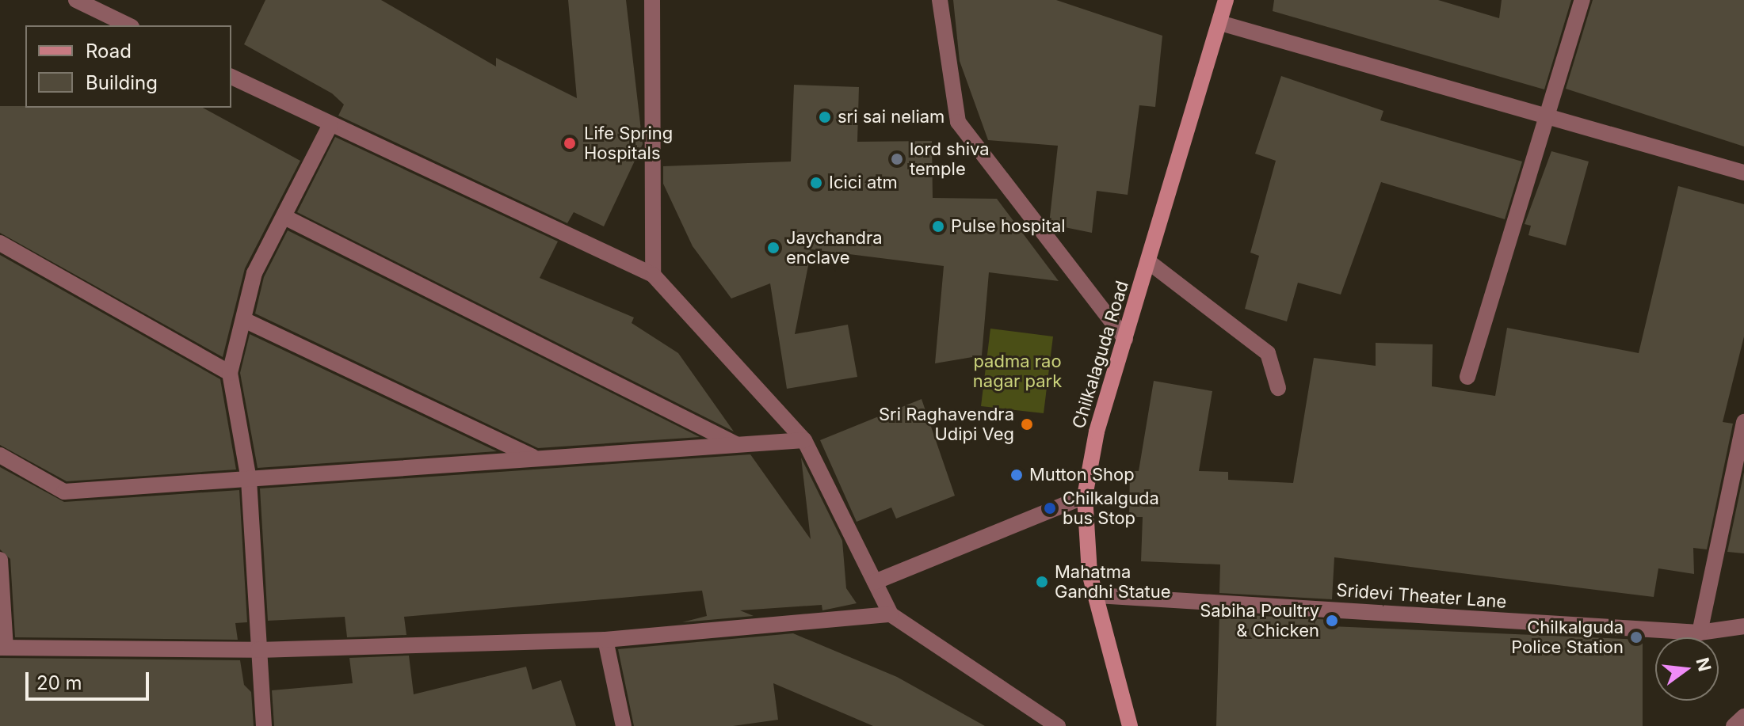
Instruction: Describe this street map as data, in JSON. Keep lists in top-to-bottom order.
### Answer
{
  "streets": {
    "main road": ["Chilkalaguda Road"],
    "street": ["Sridevi Theater Lane"]
  },
  "crossings": [
    ["Chilkalaguda Road", "Sridevi Theater Lane"]
  ],
  "parks": ["padma rao nagar park"],
  "places": [
    "sri sai neliam",
    "Life Spring Hospitals",
    "lord shiva temple",
    "Icici atm",
    "Pulse hospital",
    "Jaychandra enclave",
    "Sri Raghavendra Udipi Veg",
    "Mutton Shop",
    "Chilkalguda bus Stop",
    "Mahatma Gandhi Statue",
    "Sabiha Poultry & Chicken",
    "Chilkalguda Police Station"
  ],
  "legend": ["Road", "Building"],
  "scale_bar": "20 m",
  "north": "right"
}
